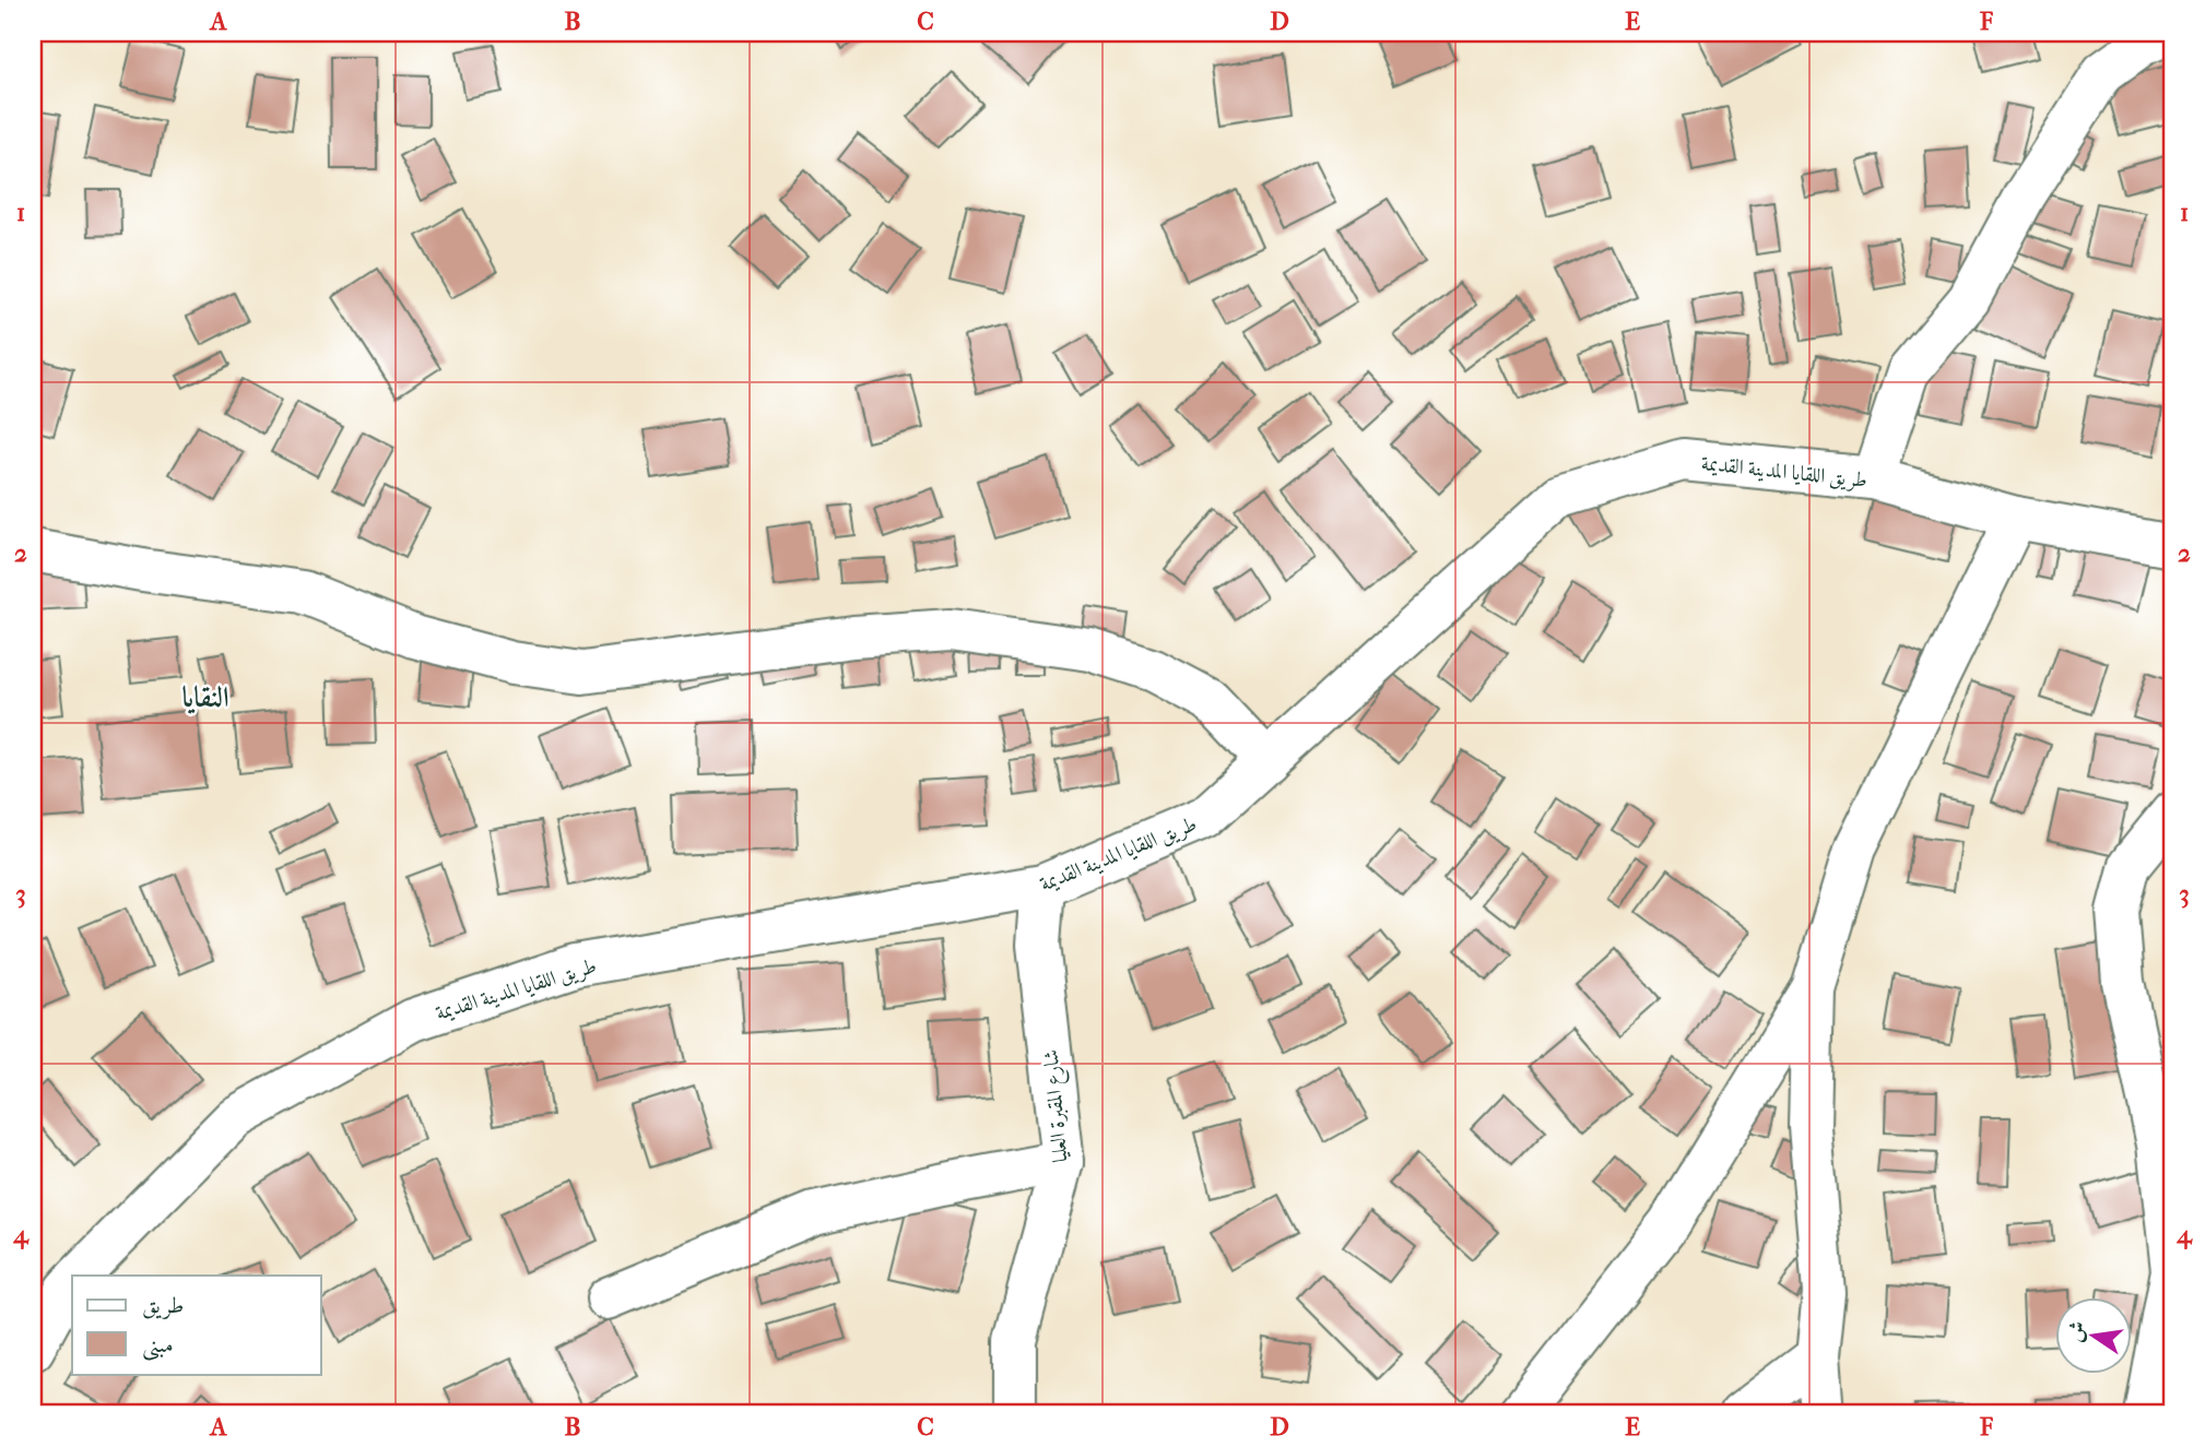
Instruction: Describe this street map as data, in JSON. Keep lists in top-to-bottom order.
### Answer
{
  "streets": {
    "street": ["طريق اللقايا المدينة القديمة", "شارع المقبرة العليا"]
  },
  "crossings": [
    ["طريق اللقايا المدينة القديمة", "شارع المقبرة العليا"]
  ],
  "districts": ["النقايا"],
  "legend": ["طريق", "مبنى"],
  "north": "left",
  "grid": {
    "columns": [
      "A",
      "B",
      "C",
      "D",
      "E",
      "F"
    ],
    "rows": [
      "1",
      "2",
      "3",
      "4"
    ]
  }
}
